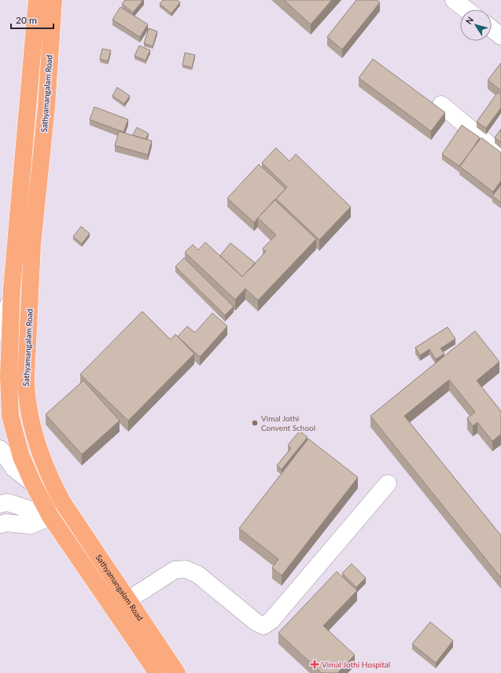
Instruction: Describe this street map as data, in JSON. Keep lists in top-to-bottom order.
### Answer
{
  "streets": {
    "highway": ["Sathyamangalam Road"]
  },
  "places": {
    "other": ["Vimal Jothi Convent School"],
    "health": ["Vimal Jothi Hospital"]
  },
  "scale_bar": "20 m",
  "north": "top left"
}
